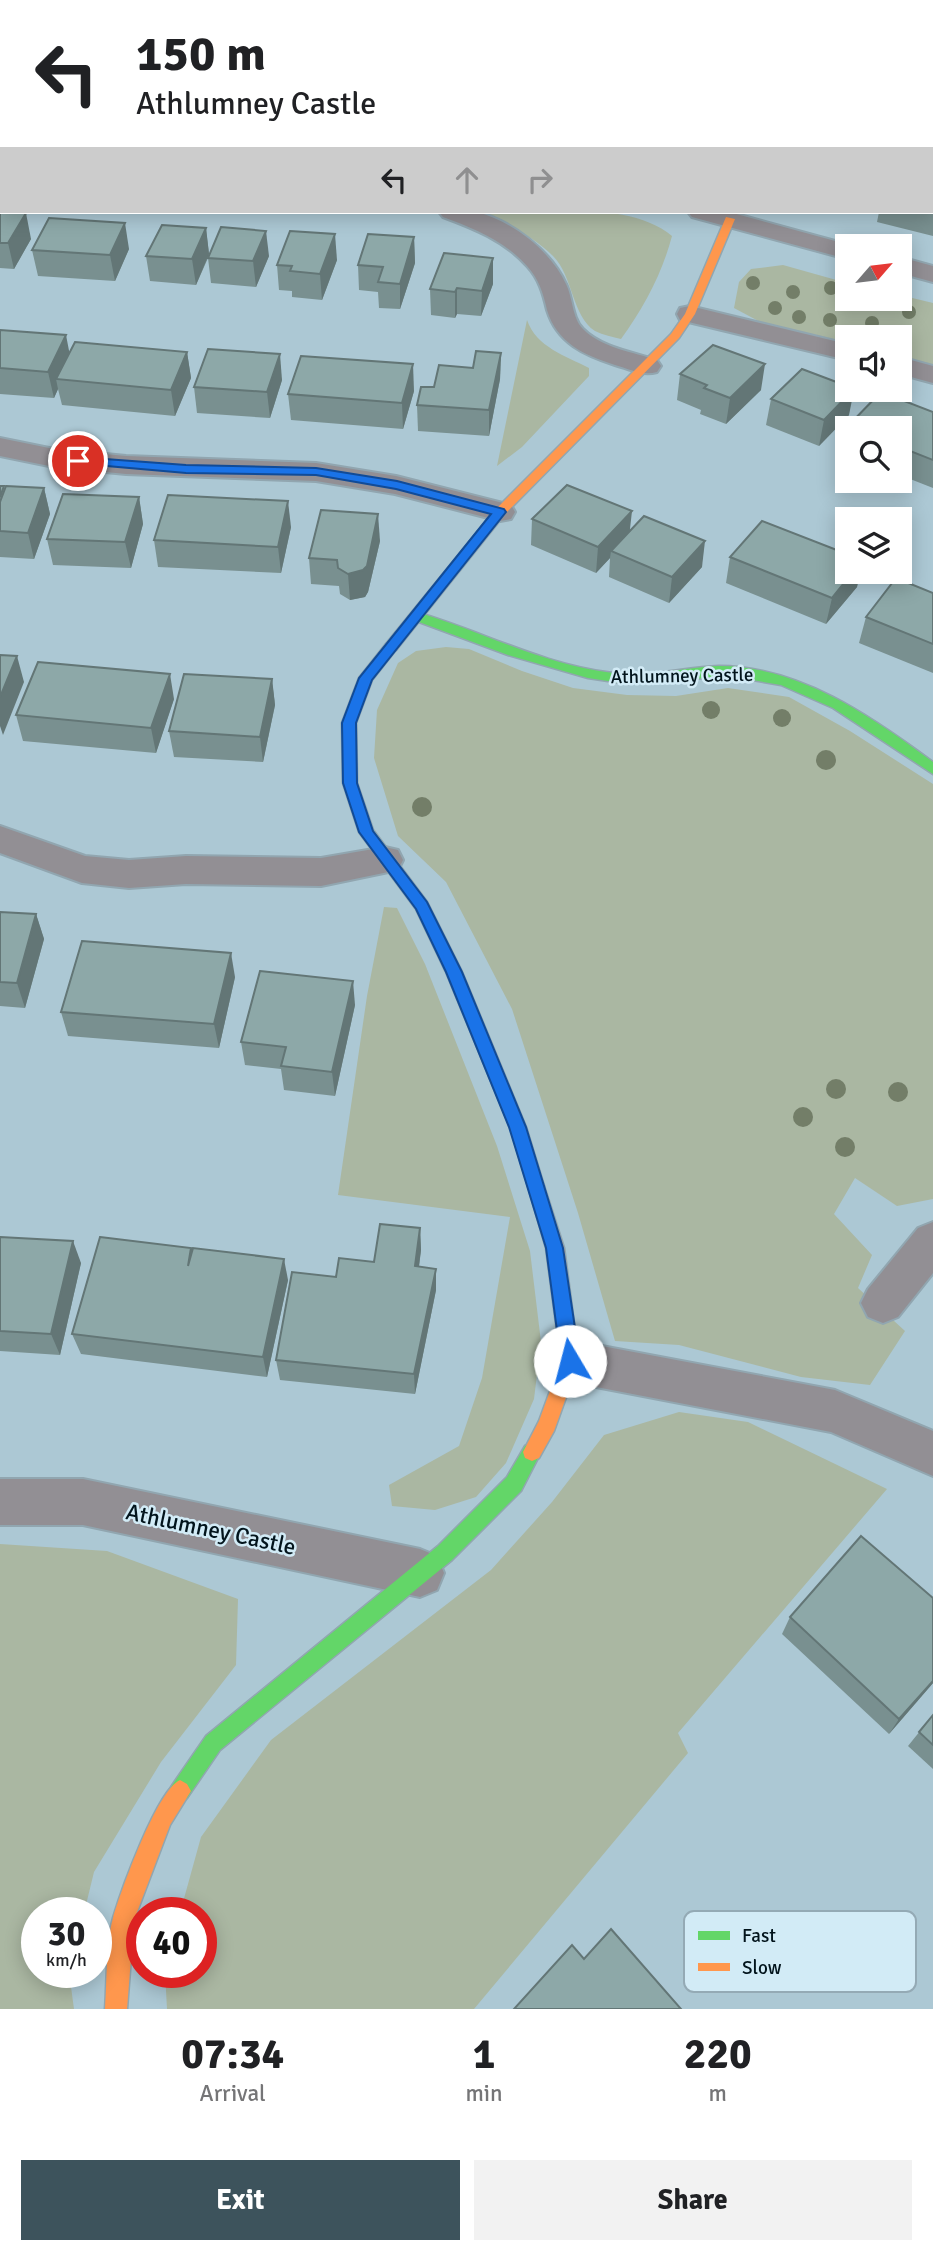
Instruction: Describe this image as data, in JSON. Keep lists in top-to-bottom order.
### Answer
{
  "streets": {
    "street": ["Athlumney Castle"]
  },
  "legend": ["Fast", "Slow"],
  "north": "top right",
  "page": {
    "turn": ["150 m", "Athlumney Castle"],
    "speed": "30 km/h",
    "limit": "40",
    "eta": [
      "07:34",
      "Arrival",
      "1",
      "min",
      "220",
      "m"
    ],
    "buttons": ["Exit", "Share"]
  }
}
